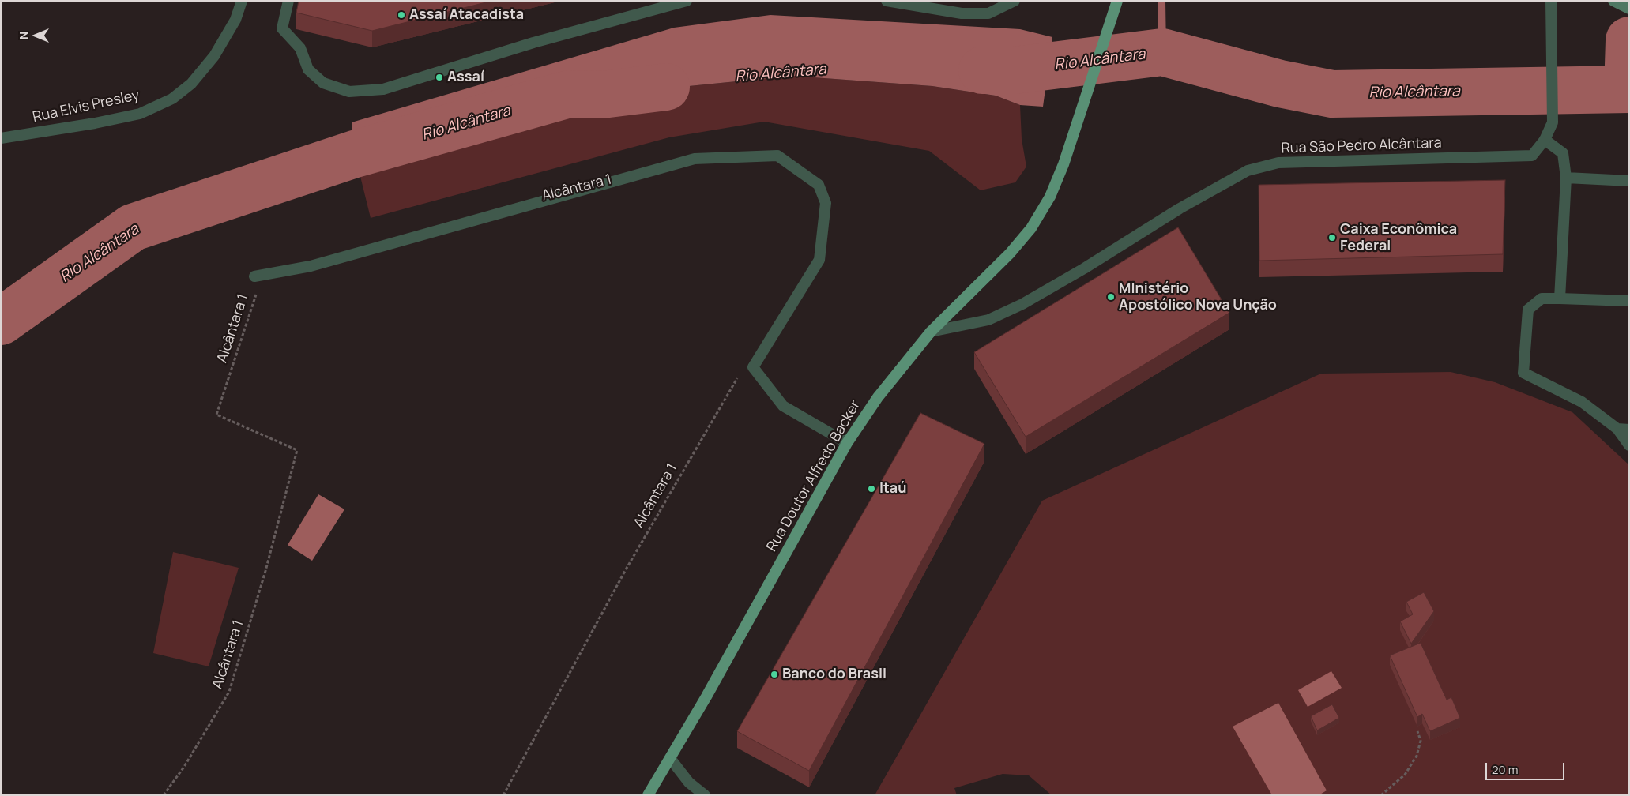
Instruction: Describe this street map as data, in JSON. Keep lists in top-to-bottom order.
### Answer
{
  "streets": {
    "main road": ["Rua Doutor Alfredo Backer"],
    "street": ["Rua Elvis Presley", "Rua São Pedro Alcântara"],
    "path": ["Alcântara 1"]
  },
  "crossings": [
    ["Rua São Pedro Alcântara", "Rua Doutor Alfredo Backer"]
  ],
  "water": ["Rio Alcântara"],
  "places": [
    "Assaí Atacadista",
    "Assaí",
    "Caixa Econômica Federal",
    "MInistério Apostólico Nova Unção",
    "Itaú",
    "Banco do Brasil"
  ],
  "scale_bar": "20 m",
  "north": "left"
}
